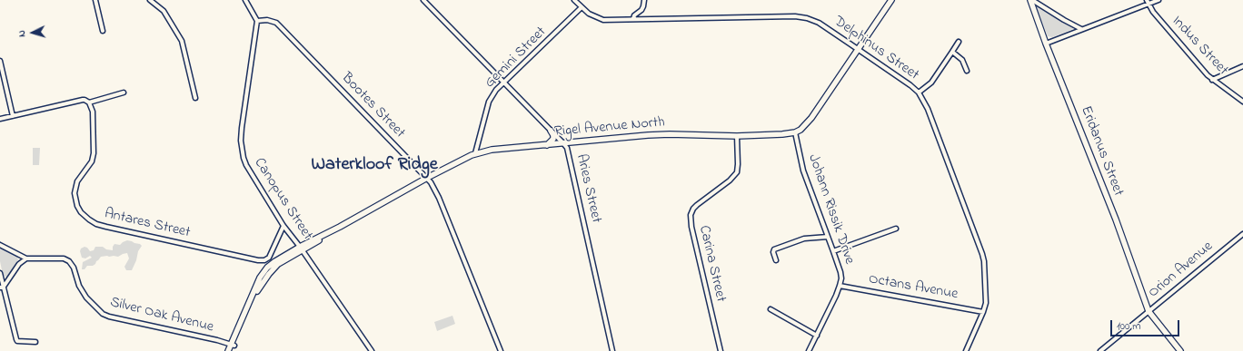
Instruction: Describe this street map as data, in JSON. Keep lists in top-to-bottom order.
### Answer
{
  "streets": {
    "main road": ["Rigel Avenue North", "Eridanus Street"],
    "street": [
      "Indus Street",
      "Delphinus Street",
      "Gemini Street",
      "Bootes Street",
      "Aries Street",
      "Canopus Street",
      "Johann Rissik Drive",
      "Antares Street",
      "Carina Street",
      "Orion Avenue",
      "Octans Avenue",
      "Silver Oak Avenue"
    ]
  },
  "crossings": [
    ["Delphinus Street", "Gemini Street"],
    ["Delphinus Street", "Octans Avenue"],
    ["Gemini Street", "Rigel Avenue North"],
    ["Gemini Street", "Aries Street"],
    ["Bootes Street", "Rigel Avenue North"],
    ["Bootes Street", "Canopus Street"],
    ["Rigel Avenue North", "Aries Street"],
    ["Rigel Avenue North", "Canopus Street"],
    ["Rigel Avenue North", "Johann Rissik Drive"],
    ["Rigel Avenue North", "Carina Street"],
    ["Rigel Avenue North", "Silver Oak Avenue"],
    ["Eridanus Street", "Orion Avenue"],
    ["Canopus Street", "Antares Street"],
    ["Johann Rissik Drive", "Octans Avenue"]
  ],
  "districts": ["Waterkloof Ridge"],
  "scale_bar": "100 m",
  "north": "left"
}
